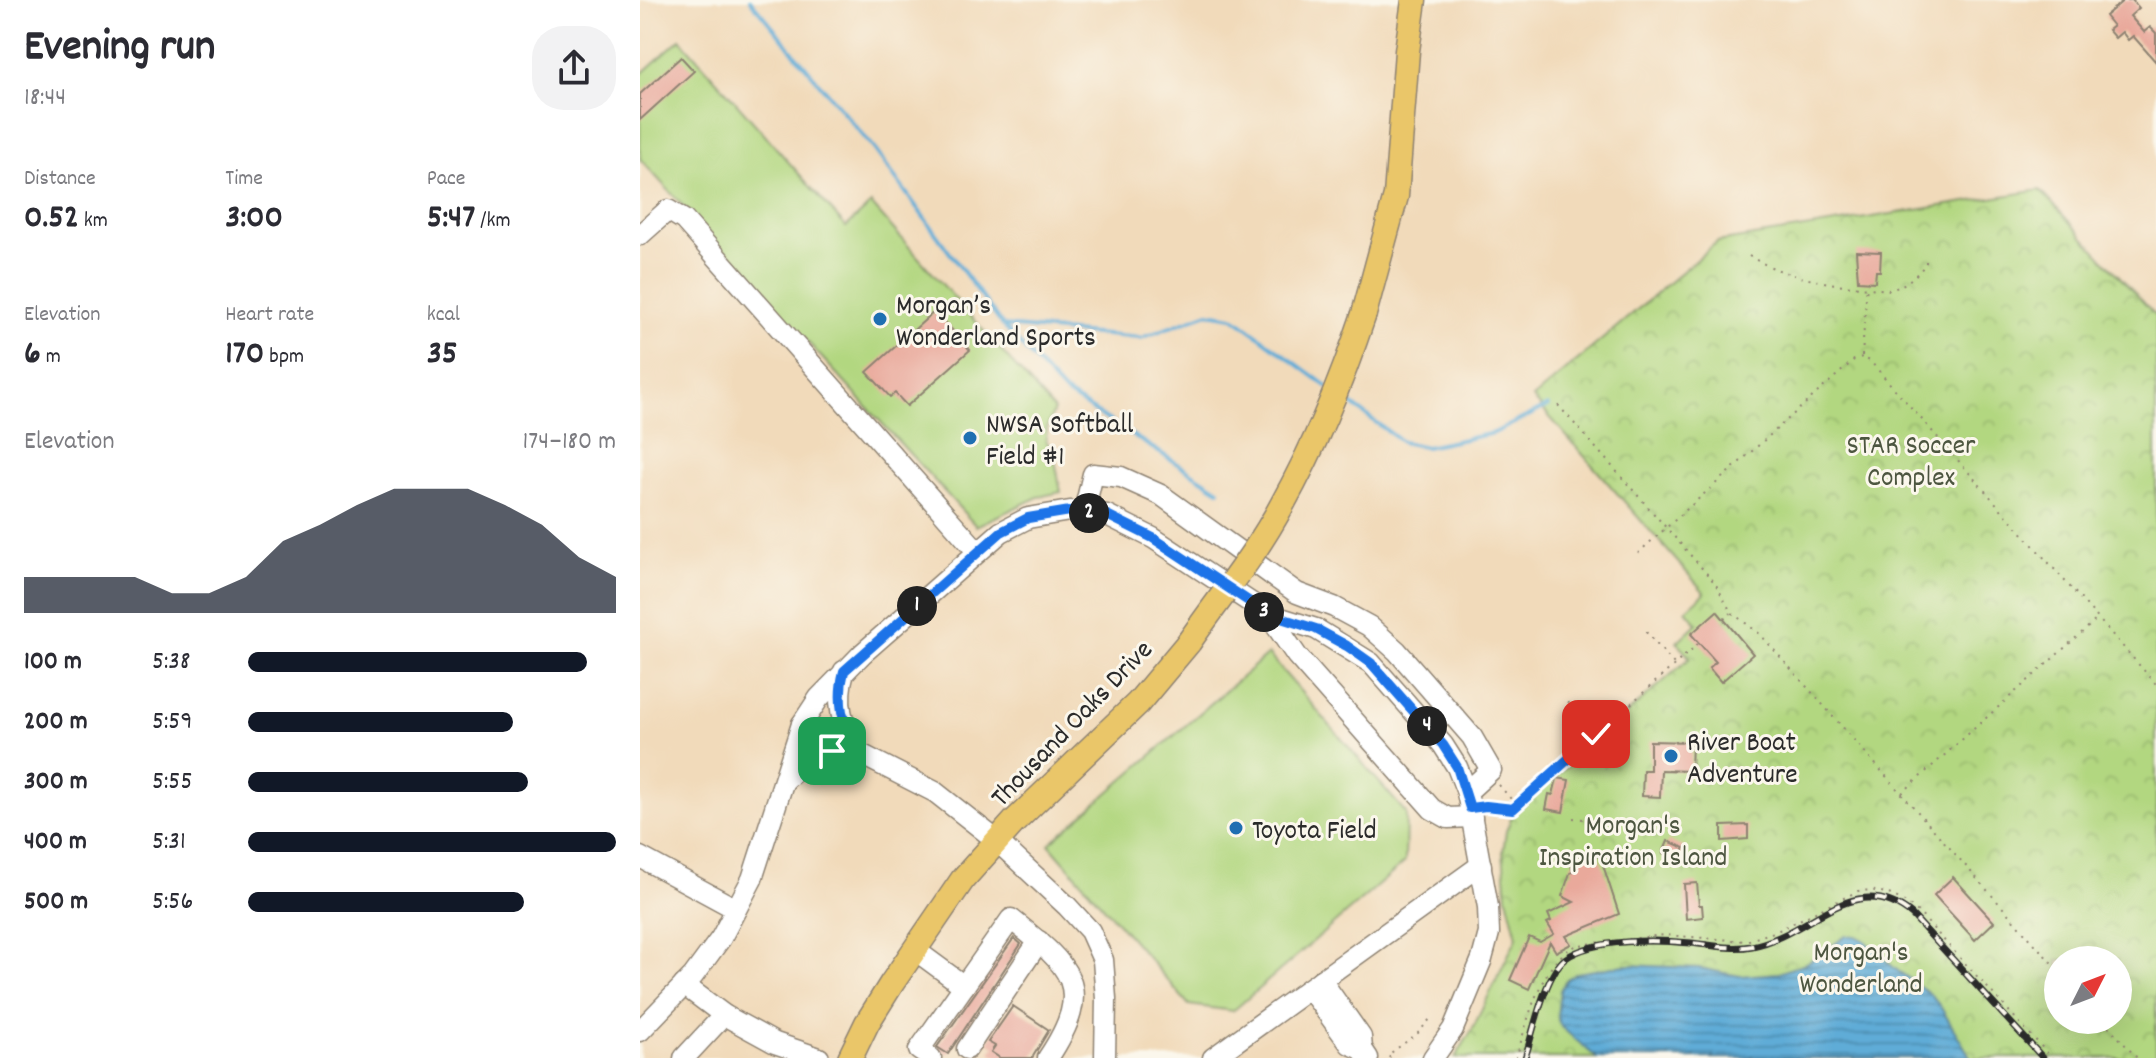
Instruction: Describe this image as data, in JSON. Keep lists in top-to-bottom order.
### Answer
{
  "streets": {
    "main road": ["Thousand Oaks Drive"]
  },
  "parks": ["STAR Soccer Complex", "Morgan's Inspiration Island", "Morgan's Wonderland"],
  "places": [
    "Morgan’s Wonderland Sports",
    "NWSA Softball Field #1",
    "River Boat Adventure",
    "Toyota Field"
  ],
  "north": "top right",
  "page": {
    "heading": ["Evening run", "18:44"],
    "stats": [
      ["Distance", "0.52 km"],
      ["Time", "3:00"],
      ["Pace", "5:47 /km"],
      ["Elevation", "6 m"],
      ["Heart rate", "170 bpm"],
      ["kcal", "35"]
    ],
    "chart": ["Elevation", "174–180 m"],
    "pins": [
      "2",
      "1",
      "3",
      "4"
    ],
    "list": [
      {
        "name": "100 m",
        "note": "5:38"
      },
      {
        "name": "200 m",
        "note": "5:59"
      },
      {
        "name": "300 m",
        "note": "5:55"
      },
      {
        "name": "400 m",
        "note": "5:31"
      },
      {
        "name": "500 m",
        "note": "5:56"
      }
    ]
  }
}
